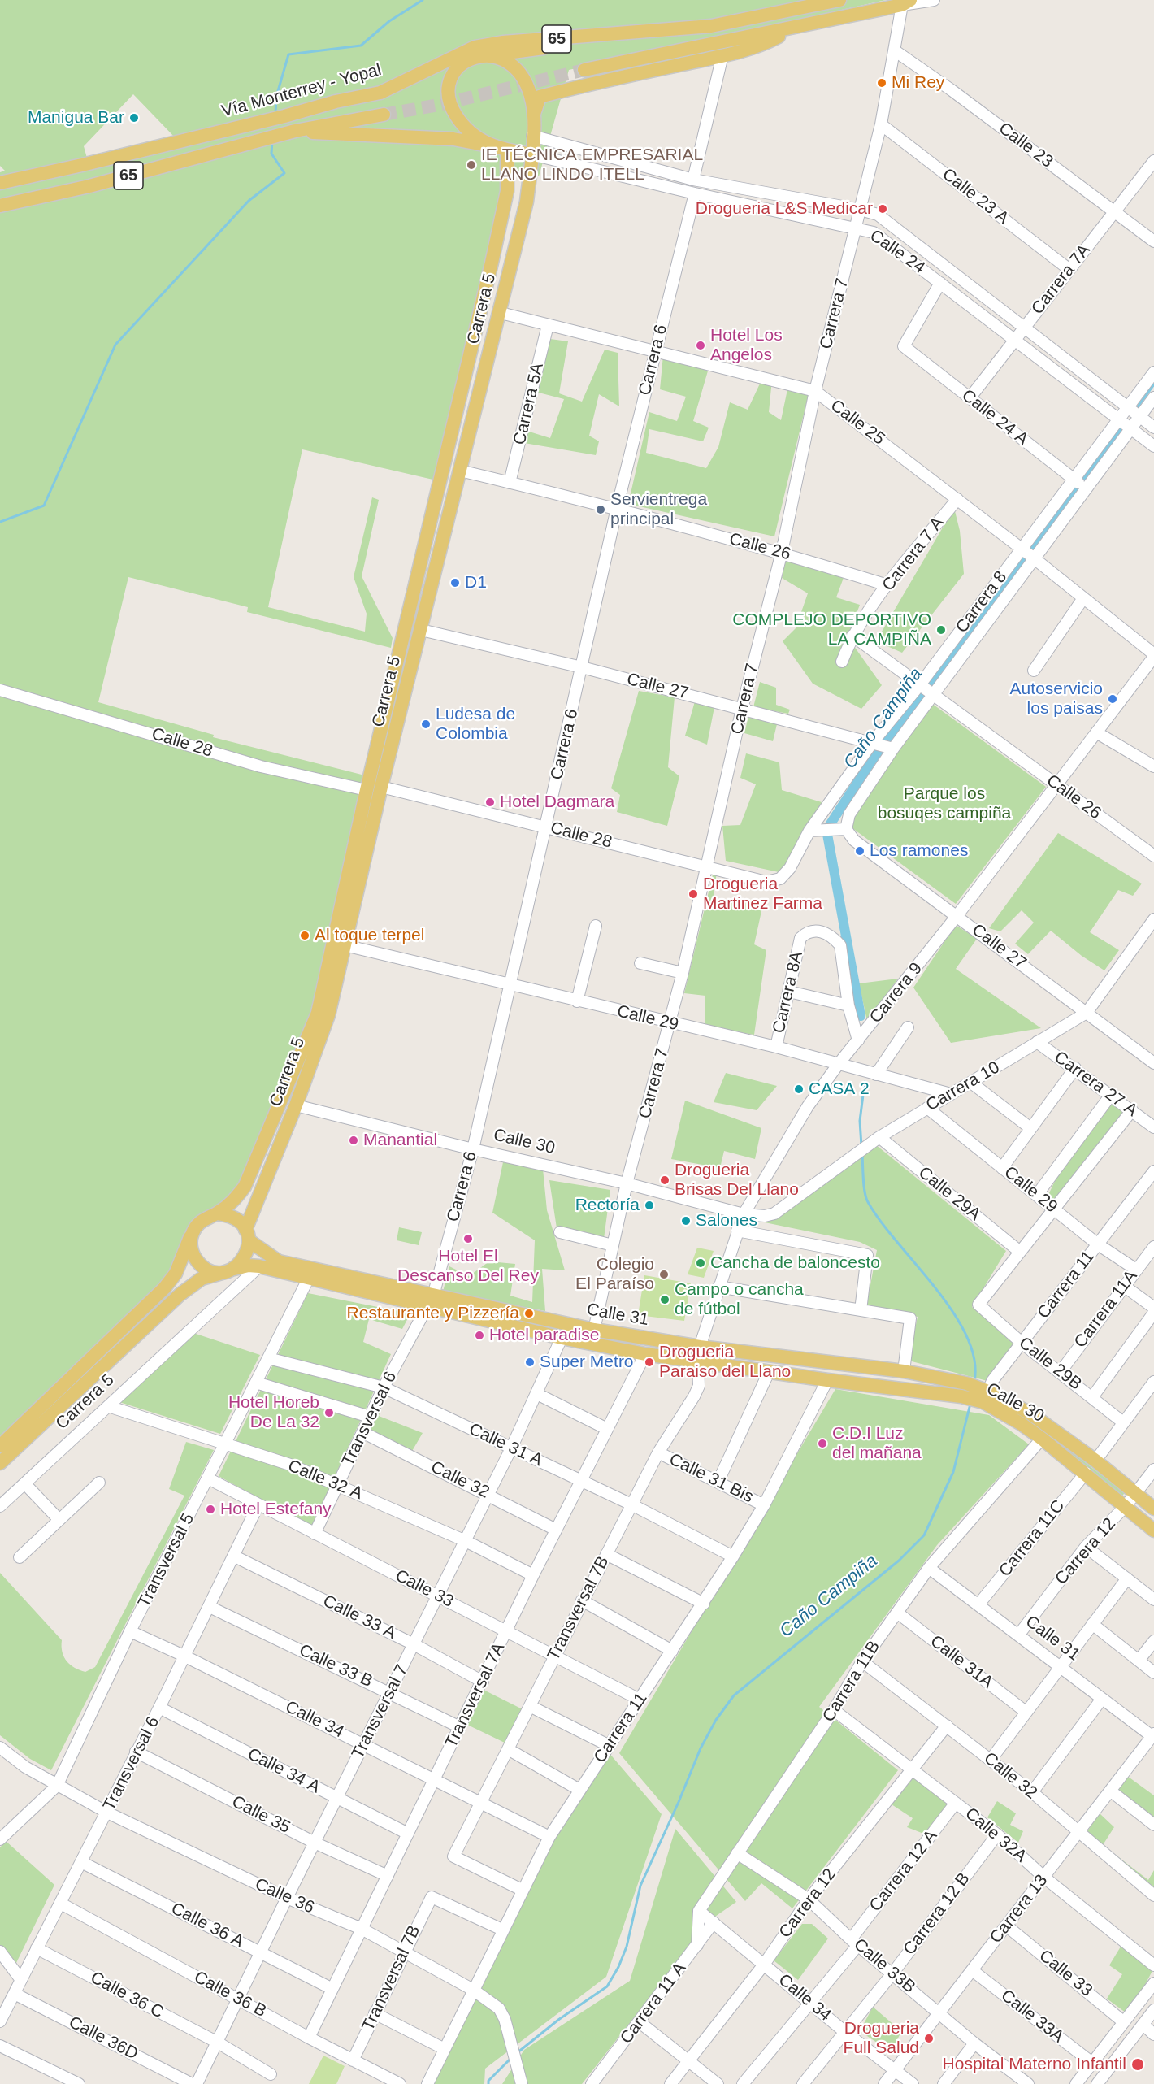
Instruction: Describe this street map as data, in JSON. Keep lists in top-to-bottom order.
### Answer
{
  "streets": {
    "main road": [
      "65",
      "Vía Monterrey - Yopal",
      "Carrera 5",
      "Calle 30",
      "Calle 31"
    ],
    "street": [
      "Calle 23",
      "Calle 23 A",
      "Calle 24",
      "Carrera 7A",
      "Carrera 7",
      "Carrera 6",
      "Carrera 5A",
      "Calle 24 A",
      "Calle 25",
      "Calle 26",
      "Carrera 7 A",
      "Carrera 8",
      "Calle 27",
      "Calle 28",
      "Carrera 8A",
      "Carrera 9",
      "Calle 29",
      "Carrera 27 A",
      "Carrera 10",
      "Calle 29A",
      "Carrera 11",
      "Carrera 11A",
      "Calle 29B",
      "Transversal 6",
      "Calle 31 A",
      "Calle 31 Bis",
      "Calle 32 A",
      "Calle 32",
      "Carrera 11C",
      "Carrera 12",
      "Transversal 5",
      "Calle 33",
      "Transversal 7B",
      "Calle 33 A",
      "Calle 31A",
      "Calle 33 B",
      "Carrera 11B",
      "Transversal 7A",
      "Transversal 7",
      "Calle 34",
      "Calle 34 A",
      "Calle 35",
      "Calle 32A",
      "Carrera 12 A",
      "Calle 36",
      "Carrera 13",
      "Carrera 12 B",
      "Calle 36 A",
      "Calle 33B",
      "Calle 36 B",
      "Calle 36 C",
      "Carrera 11 A",
      "Calle 33A",
      "Calle 36D"
    ]
  },
  "crossings": [
    ["65", "Carrera 7"],
    ["Calle 23", "Carrera 7A"],
    ["Calle 23", "Carrera 7"],
    ["Calle 23 A", "Carrera 7A"],
    ["Calle 23 A", "Carrera 7"],
    ["Calle 24", "Carrera 7A"],
    ["Calle 24", "Carrera 5"],
    ["Calle 24", "Carrera 7"],
    ["Calle 24", "Carrera 6"],
    ["Calle 24", "Calle 24 A"],
    ["Calle 24", "Carrera 8"],
    ["Carrera 7A", "Calle 24 A"],
    ["Carrera 5", "Calle 25"],
    ["Carrera 5", "Calle 26"],
    ["Carrera 5", "Calle 27"],
    ["Carrera 5", "Calle 28"],
    ["Carrera 5", "Calle 29"],
    ["Carrera 5", "Calle 30"],
    ["Carrera 5", "Calle 31"],
    ["Carrera 5", "Calle 32 A"],
    ["Carrera 7", "Calle 25"],
    ["Carrera 7", "Calle 26"],
    ["Carrera 7", "Calle 27"],
    ["Carrera 7", "Calle 28"],
    ["Carrera 7", "Calle 29"],
    ["Carrera 7", "Calle 30"],
    ["Carrera 7", "Calle 31"],
    ["Carrera 6", "Calle 25"],
    ["Carrera 6", "Calle 26"],
    ["Carrera 6", "Calle 27"],
    ["Carrera 6", "Calle 28"],
    ["Carrera 6", "Calle 29"],
    ["Carrera 6", "Calle 30"],
    ["Carrera 6", "Calle 31"],
    ["Carrera 6", "Transversal 6"],
    ["Carrera 5A", "Calle 25"],
    ["Carrera 5A", "Calle 26"],
    ["Calle 24 A", "Carrera 8"],
    ["Calle 25", "Carrera 7 A"],
    ["Calle 25", "Carrera 8"],
    ["Calle 25", "Carrera 9"],
    ["Calle 26", "Carrera 7 A"],
    ["Calle 26", "Carrera 8"],
    ["Calle 26", "Carrera 9"],
    ["Carrera 8", "Calle 27"],
    ["Carrera 8", "Calle 28"],
    ["Calle 27", "Carrera 9"],
    ["Calle 27", "Carrera 10"],
    ["Carrera 8A", "Calle 29"],
    ["Carrera 9", "Calle 29"],
    ["Carrera 9", "Carrera 10"],
    ["Carrera 9", "Calle 30"],
    ["Carrera 9", "Calle 31"],
    ["Carrera 9", "Transversal 7B"],
    ["Calle 29", "Carrera 10"],
    ["Calle 29", "Carrera 11"],
    ["Calle 29", "Carrera 11A"],
    ["Carrera 27 A", "Carrera 10"],
    ["Carrera 10", "Calle 30"],
    ["Carrera 10", "Calle 29A"],
    ["Calle 30", "Carrera 11"],
    ["Calle 30", "Calle 31"],
    ["Calle 30", "Carrera 11C"],
    ["Calle 30", "Carrera 12"],
    ["Calle 30", "Carrera 11B"],
    ["Calle 29A", "Calle 29B"],
    ["Carrera 11", "Calle 31"],
    ["Carrera 11", "Calle 29B"],
    ["Carrera 11", "Calle 31 A"],
    ["Carrera 11", "Calle 31 Bis"],
    ["Carrera 11", "Calle 33"],
    ["Carrera 11", "Transversal 7B"],
    ["Carrera 11", "Calle 34"],
    ["Carrera 11", "Calle 36"],
    ["Carrera 11A", "Calle 29B"],
    ["Calle 31", "Transversal 6"],
    ["Calle 31", "Carrera 11C"],
    ["Calle 31", "Carrera 12"],
    ["Calle 31", "Transversal 5"],
    ["Calle 31", "Transversal 7B"],
    ["Calle 31", "Carrera 11B"],
    ["Calle 31", "Transversal 7A"],
    ["Calle 31", "Transversal 7"],
    ["Calle 31", "Carrera 13"],
    ["Transversal 6", "Calle 31 A"],
    ["Transversal 6", "Calle 32 A"],
    ["Transversal 6", "Calle 32"],
    ["Transversal 6", "Calle 33"],
    ["Transversal 6", "Calle 33 A"],
    ["Transversal 6", "Calle 33 B"],
    ["Transversal 6", "Calle 34"],
    ["Transversal 6", "Calle 34 A"],
    ["Transversal 6", "Calle 35"],
    ["Transversal 6", "Calle 36"],
    ["Transversal 6", "Calle 36 A"],
    ["Transversal 6", "Calle 36 B"],
    ["Transversal 6", "Calle 36 C"],
    ["Transversal 6", "Calle 36D"],
    ["Calle 31 A", "Transversal 5"],
    ["Calle 31 A", "Transversal 7B"],
    ["Calle 31 A", "Transversal 7A"],
    ["Calle 31 A", "Transversal 7"],
    ["Calle 31 Bis", "Transversal 7B"],
    ["Calle 32 A", "Transversal 5"],
    ["Calle 32 A", "Transversal 7A"],
    ["Calle 32 A", "Transversal 7"],
    ["Calle 32", "Carrera 12"],
    ["Calle 32", "Carrera 11B"],
    ["Calle 32", "Transversal 7A"],
    ["Calle 32", "Transversal 7"],
    ["Calle 32", "Carrera 13"],
    ["Carrera 12", "Calle 34"],
    ["Carrera 12", "Calle 32A"],
    ["Carrera 12", "Calle 33B"],
    ["Transversal 5", "Calle 33"],
    ["Transversal 5", "Calle 34"],
    ["Transversal 5", "Calle 36"],
    ["Calle 33", "Transversal 7B"],
    ["Calle 33", "Transversal 7A"],
    ["Calle 33", "Transversal 7"],
    ["Calle 33", "Carrera 13"],
    ["Transversal 7B", "Calle 34"],
    ["Transversal 7B", "Calle 36"],
    ["Transversal 7B", "Calle 36 B"],
    ["Calle 33 A", "Transversal 7A"],
    ["Calle 33 A", "Transversal 7"],
    ["Calle 31A", "Carrera 11B"],
    ["Calle 33 B", "Transversal 7A"],
    ["Calle 33 B", "Transversal 7"],
    ["Carrera 11B", "Calle 34"],
    ["Carrera 11B", "Calle 32A"],
    ["Carrera 11B", "Calle 33B"],
    ["Transversal 7A", "Calle 34"],
    ["Transversal 7A", "Calle 34 A"],
    ["Transversal 7A", "Calle 35"],
    ["Transversal 7A", "Calle 36"],
    ["Transversal 7A", "Calle 36 A"],
    ["Transversal 7A", "Calle 36 B"],
    ["Transversal 7", "Calle 34"],
    ["Transversal 7", "Calle 34 A"],
    ["Transversal 7", "Calle 35"],
    ["Transversal 7", "Calle 36"],
    ["Transversal 7", "Calle 36 A"],
    ["Transversal 7", "Calle 36 B"],
    ["Transversal 7", "Calle 36 C"],
    ["Calle 34", "Carrera 12 A"],
    ["Calle 34", "Carrera 13"],
    ["Calle 34", "Carrera 12 B"],
    ["Calle 34", "Carrera 11 A"],
    ["Calle 32A", "Carrera 12 A"],
    ["Calle 32A", "Carrera 13"],
    ["Calle 32A", "Carrera 12 B"],
    ["Carrera 12 A", "Calle 33B"],
    ["Carrera 13", "Calle 33B"],
    ["Carrera 13", "Calle 33A"],
    ["Carrera 12 B", "Calle 33B"]
  ],
  "water": ["Caño Campiña"],
  "parks": ["Parque los bosuqes campiña"],
  "places": [
    "Mi Rey",
    "Manigua Bar",
    "IE TÉCNICA EMPRESARIAL LLANO LINDO ITELL",
    "Drogueria L&S Medicar",
    "Hotel Los Angelos",
    "Servientrega principal",
    "D1",
    "COMPLEJO DEPORTIVO LA CAMPIÑA",
    "Autoservicio los paisas",
    "Ludesa de Colombia",
    "Hotel Dagmara",
    "Los ramones",
    "Drogueria Martinez Farma",
    "Al toque terpel",
    "CASA 2",
    "Manantial",
    "Drogueria Brisas Del Llano",
    "Rectoría",
    "Salones",
    "Hotel El Descanso Del Rey",
    "Cancha de baloncesto",
    "Colegio El Paraíso",
    "Campo o cancha de fútbol",
    "Restaurante y Pizzería",
    "Hotel paradise",
    "Super Metro",
    "Drogueria Paraiso del Llano",
    "Hotel Horeb De La 32",
    "C.D.I Luz del mañana",
    "Hotel Estefany",
    "Drogueria Full Salud",
    "Hospital Materno Infantil"
  ]
}
